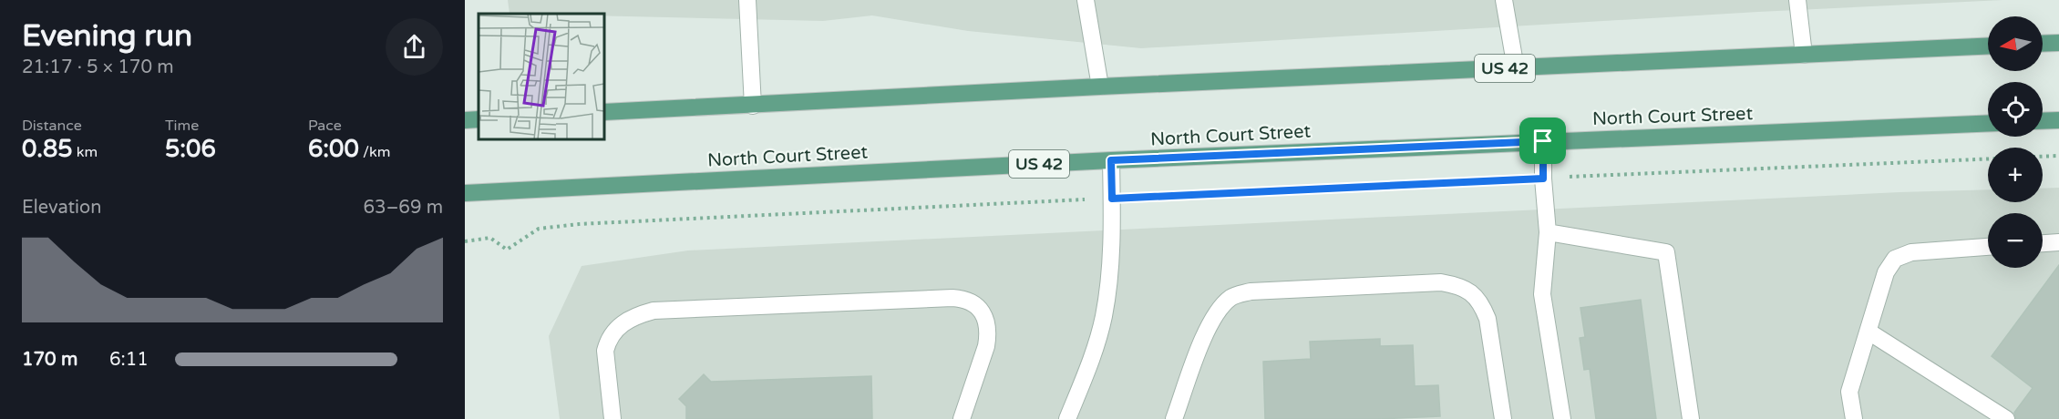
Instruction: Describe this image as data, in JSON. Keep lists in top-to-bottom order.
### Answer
{
  "streets": {
    "main road": ["US 42", "North Court Street"]
  },
  "north": "left",
  "page": {
    "heading": ["Evening run", "21:17 · 5 × 170 m"],
    "map_buttons": ["+", "−"],
    "stats": [
      ["Distance", "0.85 km"],
      ["Time", "5:06"],
      ["Pace", "6:00 /km"]
    ],
    "chart": ["Elevation", "63–69 m"],
    "list": [
      {
        "name": "170 m",
        "note": "6:11"
      }
    ]
  }
}
